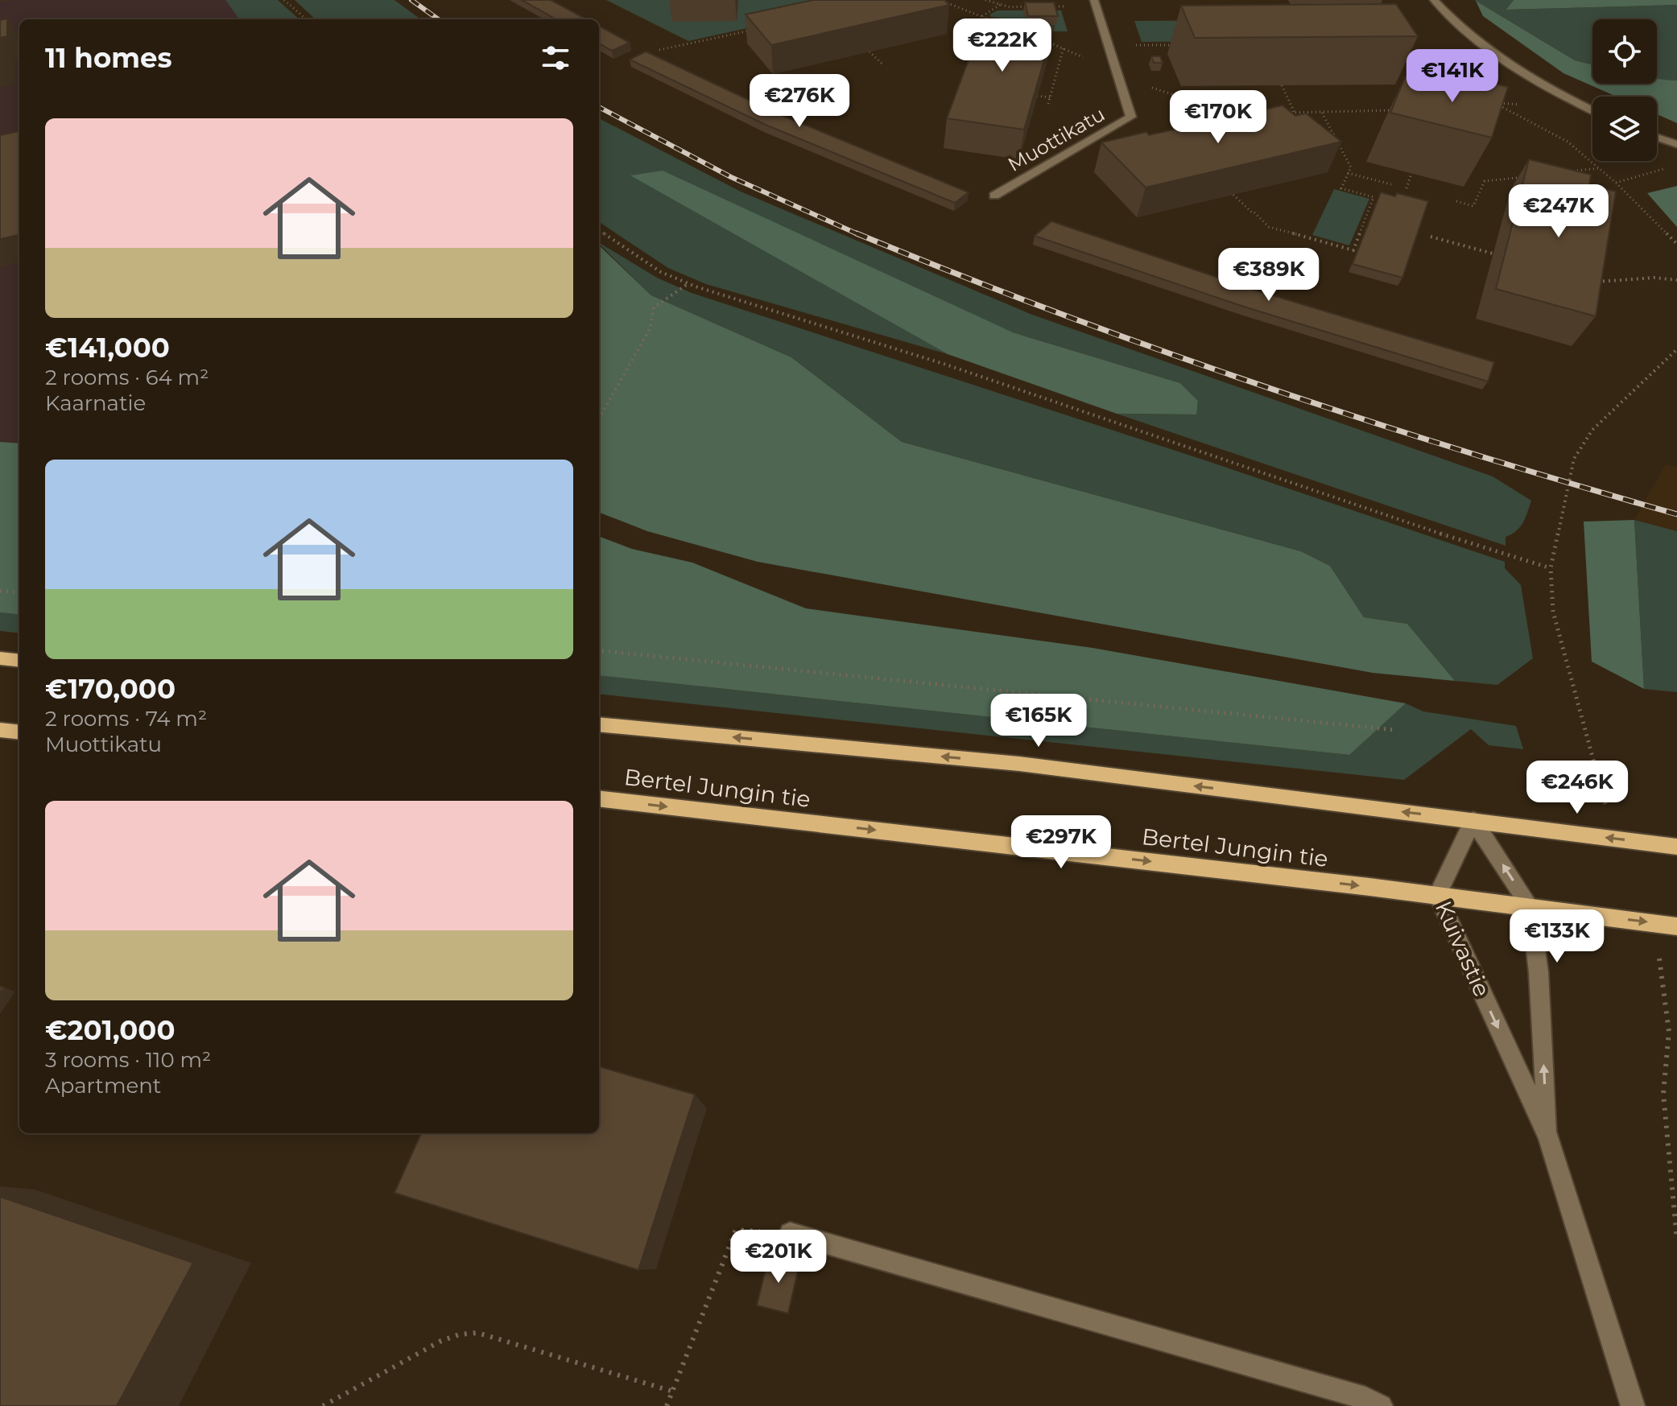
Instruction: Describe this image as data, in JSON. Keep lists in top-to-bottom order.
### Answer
{
  "streets": {
    "main road": ["Bertel Jungin tie"],
    "street": ["Muottikatu", "Kuivastie"]
  },
  "crossings": [
    ["Bertel Jungin tie", "Kuivastie"]
  ],
  "page": {
    "price": [
      "€222K",
      "€141K",
      "€276K",
      "€170K",
      "€247K",
      "€389K",
      "€165K",
      "€246K",
      "€297K",
      "€133K",
      "€201K"
    ],
    "heading": "11 homes",
    "list": [
      {
        "name": "€141,000",
        "note": "2 rooms · 64 m² · Kaarnatie"
      },
      {
        "name": "€170,000",
        "note": "2 rooms · 74 m² · Muottikatu"
      },
      {
        "name": "€201,000",
        "note": "3 rooms · 110 m² · Apartment"
      }
    ]
  }
}
